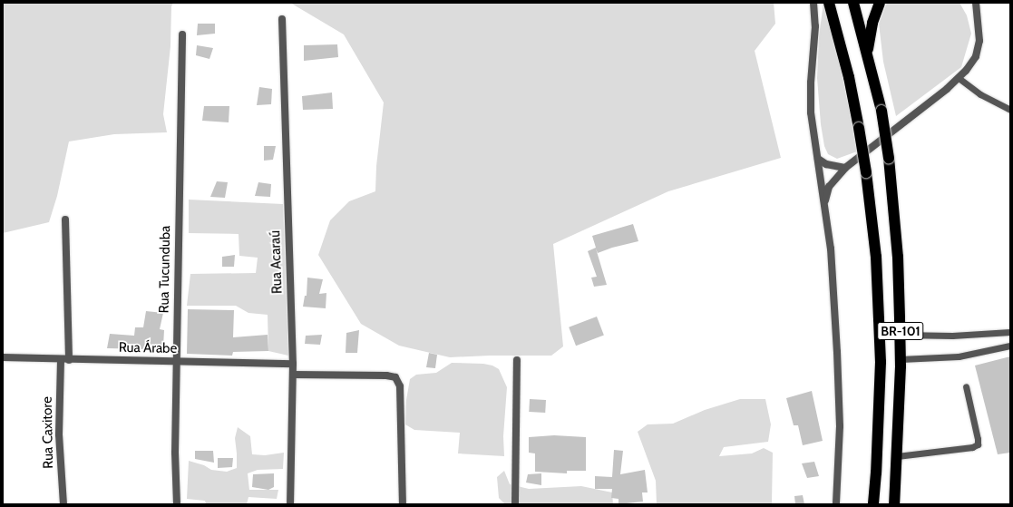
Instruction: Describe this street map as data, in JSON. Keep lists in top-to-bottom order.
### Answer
{
  "streets": {
    "highway": ["BR-101"],
    "street": [
      "Rua Acaraú",
      "Rua Tucunduba",
      "Rua Árabe",
      "Rua Caxitore"
    ]
  },
  "crossings": [
    ["Rua Acaraú", "Rua Árabe"],
    ["Rua Tucunduba", "Rua Árabe"],
    ["Rua Árabe", "Rua Caxitore"]
  ]
}
